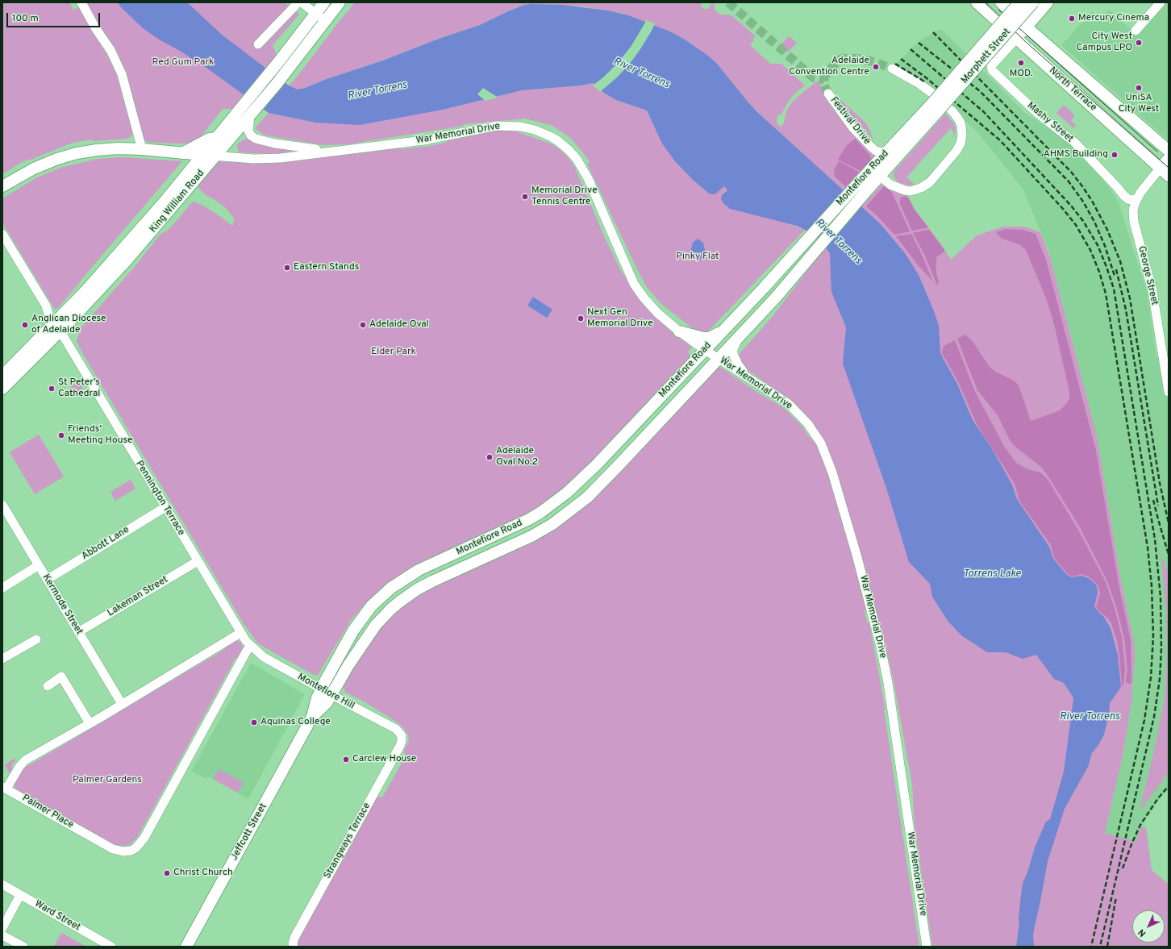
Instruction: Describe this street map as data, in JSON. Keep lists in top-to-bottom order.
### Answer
{
  "streets": {
    "main road": [
      "Morphett Street",
      "North Terrace",
      "Montefiore Road",
      "King William Road",
      "Jeffcott Street"
    ],
    "street": [
      "Festival Drive",
      "Mashy Street",
      "War Memorial Drive",
      "George Street",
      "Pennington Terrace",
      "Abbott Lane",
      "Lakeman Street",
      "Kermode Street",
      "Montefiore Hill",
      "Palmer Place",
      "Strangways Terrace",
      "Ward Street"
    ]
  },
  "crossings": [
    ["Morphett Street", "Montefiore Road"],
    ["North Terrace", "Mashy Street"],
    ["North Terrace", "George Street"],
    ["Festival Drive", "Montefiore Road"],
    ["Mashy Street", "George Street"],
    ["War Memorial Drive", "Montefiore Road"],
    ["War Memorial Drive", "King William Road"],
    ["Montefiore Road", "Montefiore Hill"],
    ["Montefiore Road", "Jeffcott Street"],
    ["King William Road", "Pennington Terrace"],
    ["Pennington Terrace", "Abbott Lane"],
    ["Pennington Terrace", "Lakeman Street"],
    ["Pennington Terrace", "Montefiore Hill"],
    ["Pennington Terrace", "Palmer Place"],
    ["Abbott Lane", "Kermode Street"],
    ["Lakeman Street", "Kermode Street"],
    ["Kermode Street", "Palmer Place"],
    ["Montefiore Hill", "Palmer Place"],
    ["Montefiore Hill", "Jeffcott Street"],
    ["Montefiore Hill", "Strangways Terrace"]
  ],
  "water": ["River Torrens", "Torrens Lake"],
  "parks": [
    "Red Gum Park",
    "Pinky Flat",
    "Elder Park",
    "Palmer Gardens"
  ],
  "places": [
    "Mercury Cinema",
    "City West Campus LPO",
    "MOD.",
    "Adelaide Convention Centre",
    "UniSA City West",
    "AHMS Building",
    "Memorial Drive Tennis Centre",
    "Eastern Stands",
    "Next Gen Memorial Drive",
    "Anglican Diocese of Adelaide",
    "Adelaide Oval",
    "St Peter’s Cathedral",
    "Friends' Meeting House",
    "Adelaide Oval No.2",
    "Aquinas College",
    "Carclew House",
    "Christ Church"
  ],
  "scale_bar": "100 m",
  "north": "bottom left"
}
